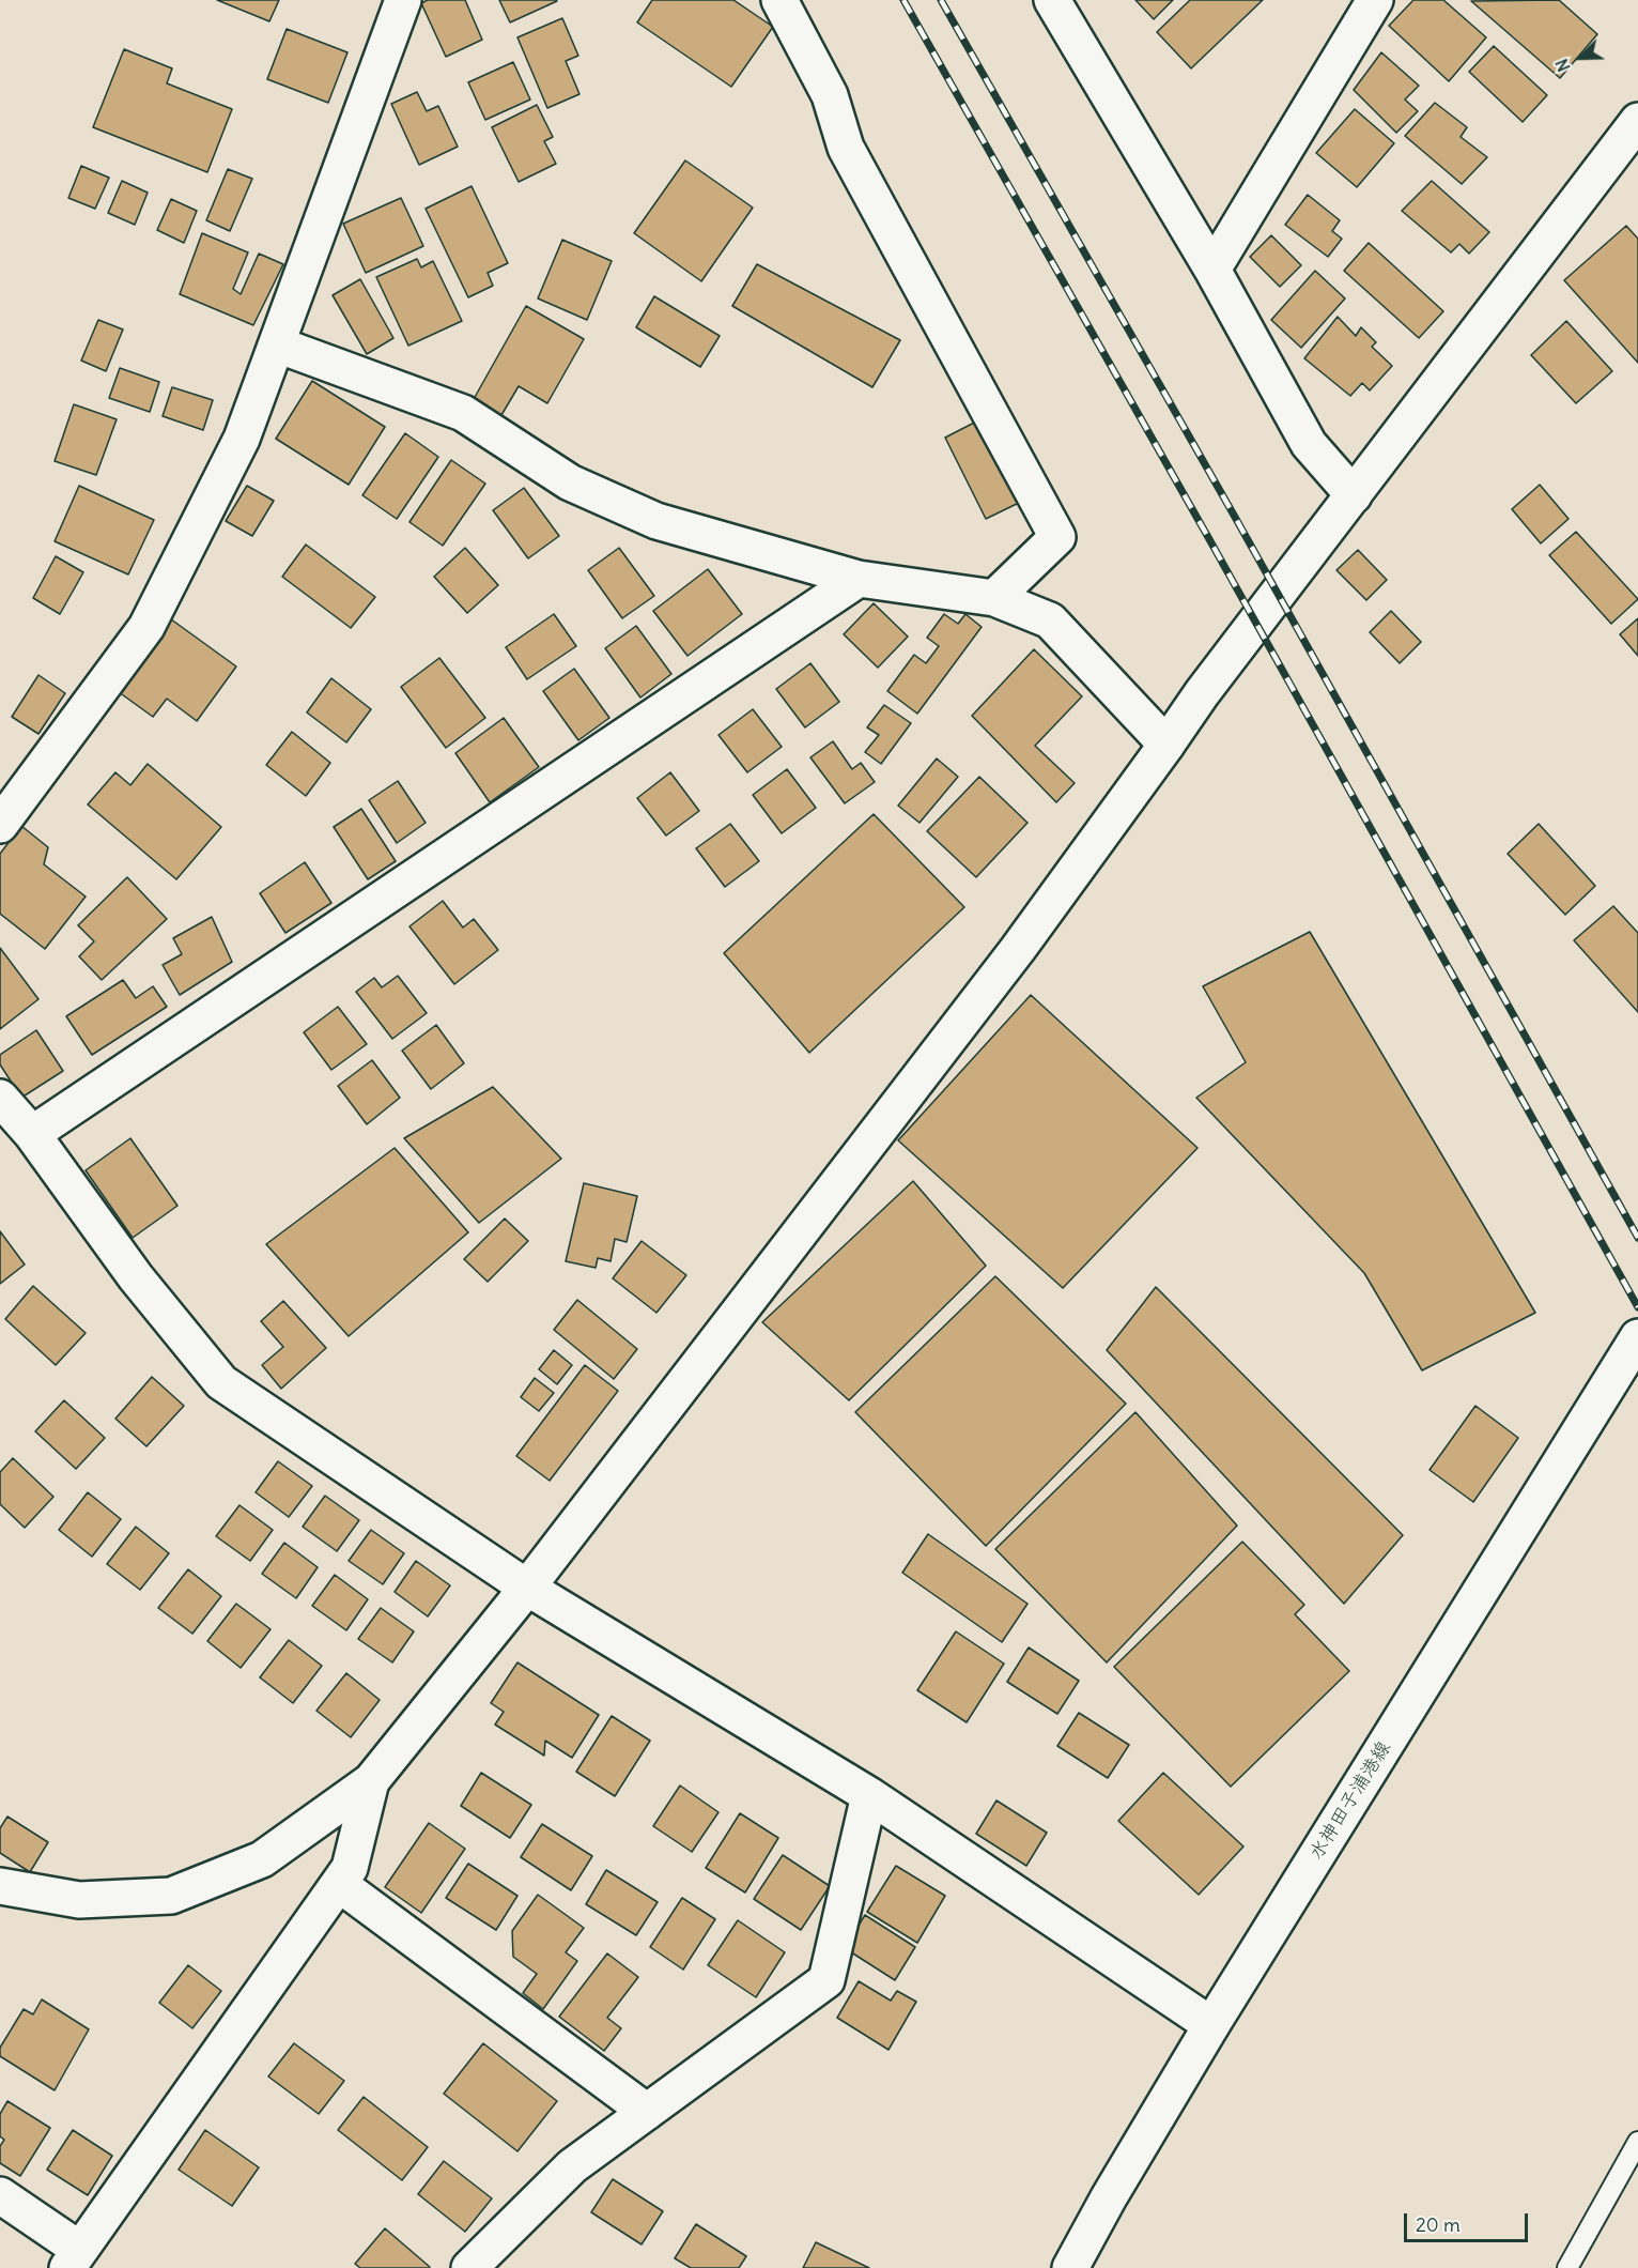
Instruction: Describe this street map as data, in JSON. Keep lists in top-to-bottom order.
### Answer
{
  "streets": {
    "street": ["水神田子浦港線"]
  },
  "scale_bar": "20 m",
  "north": "bottom left"
}
